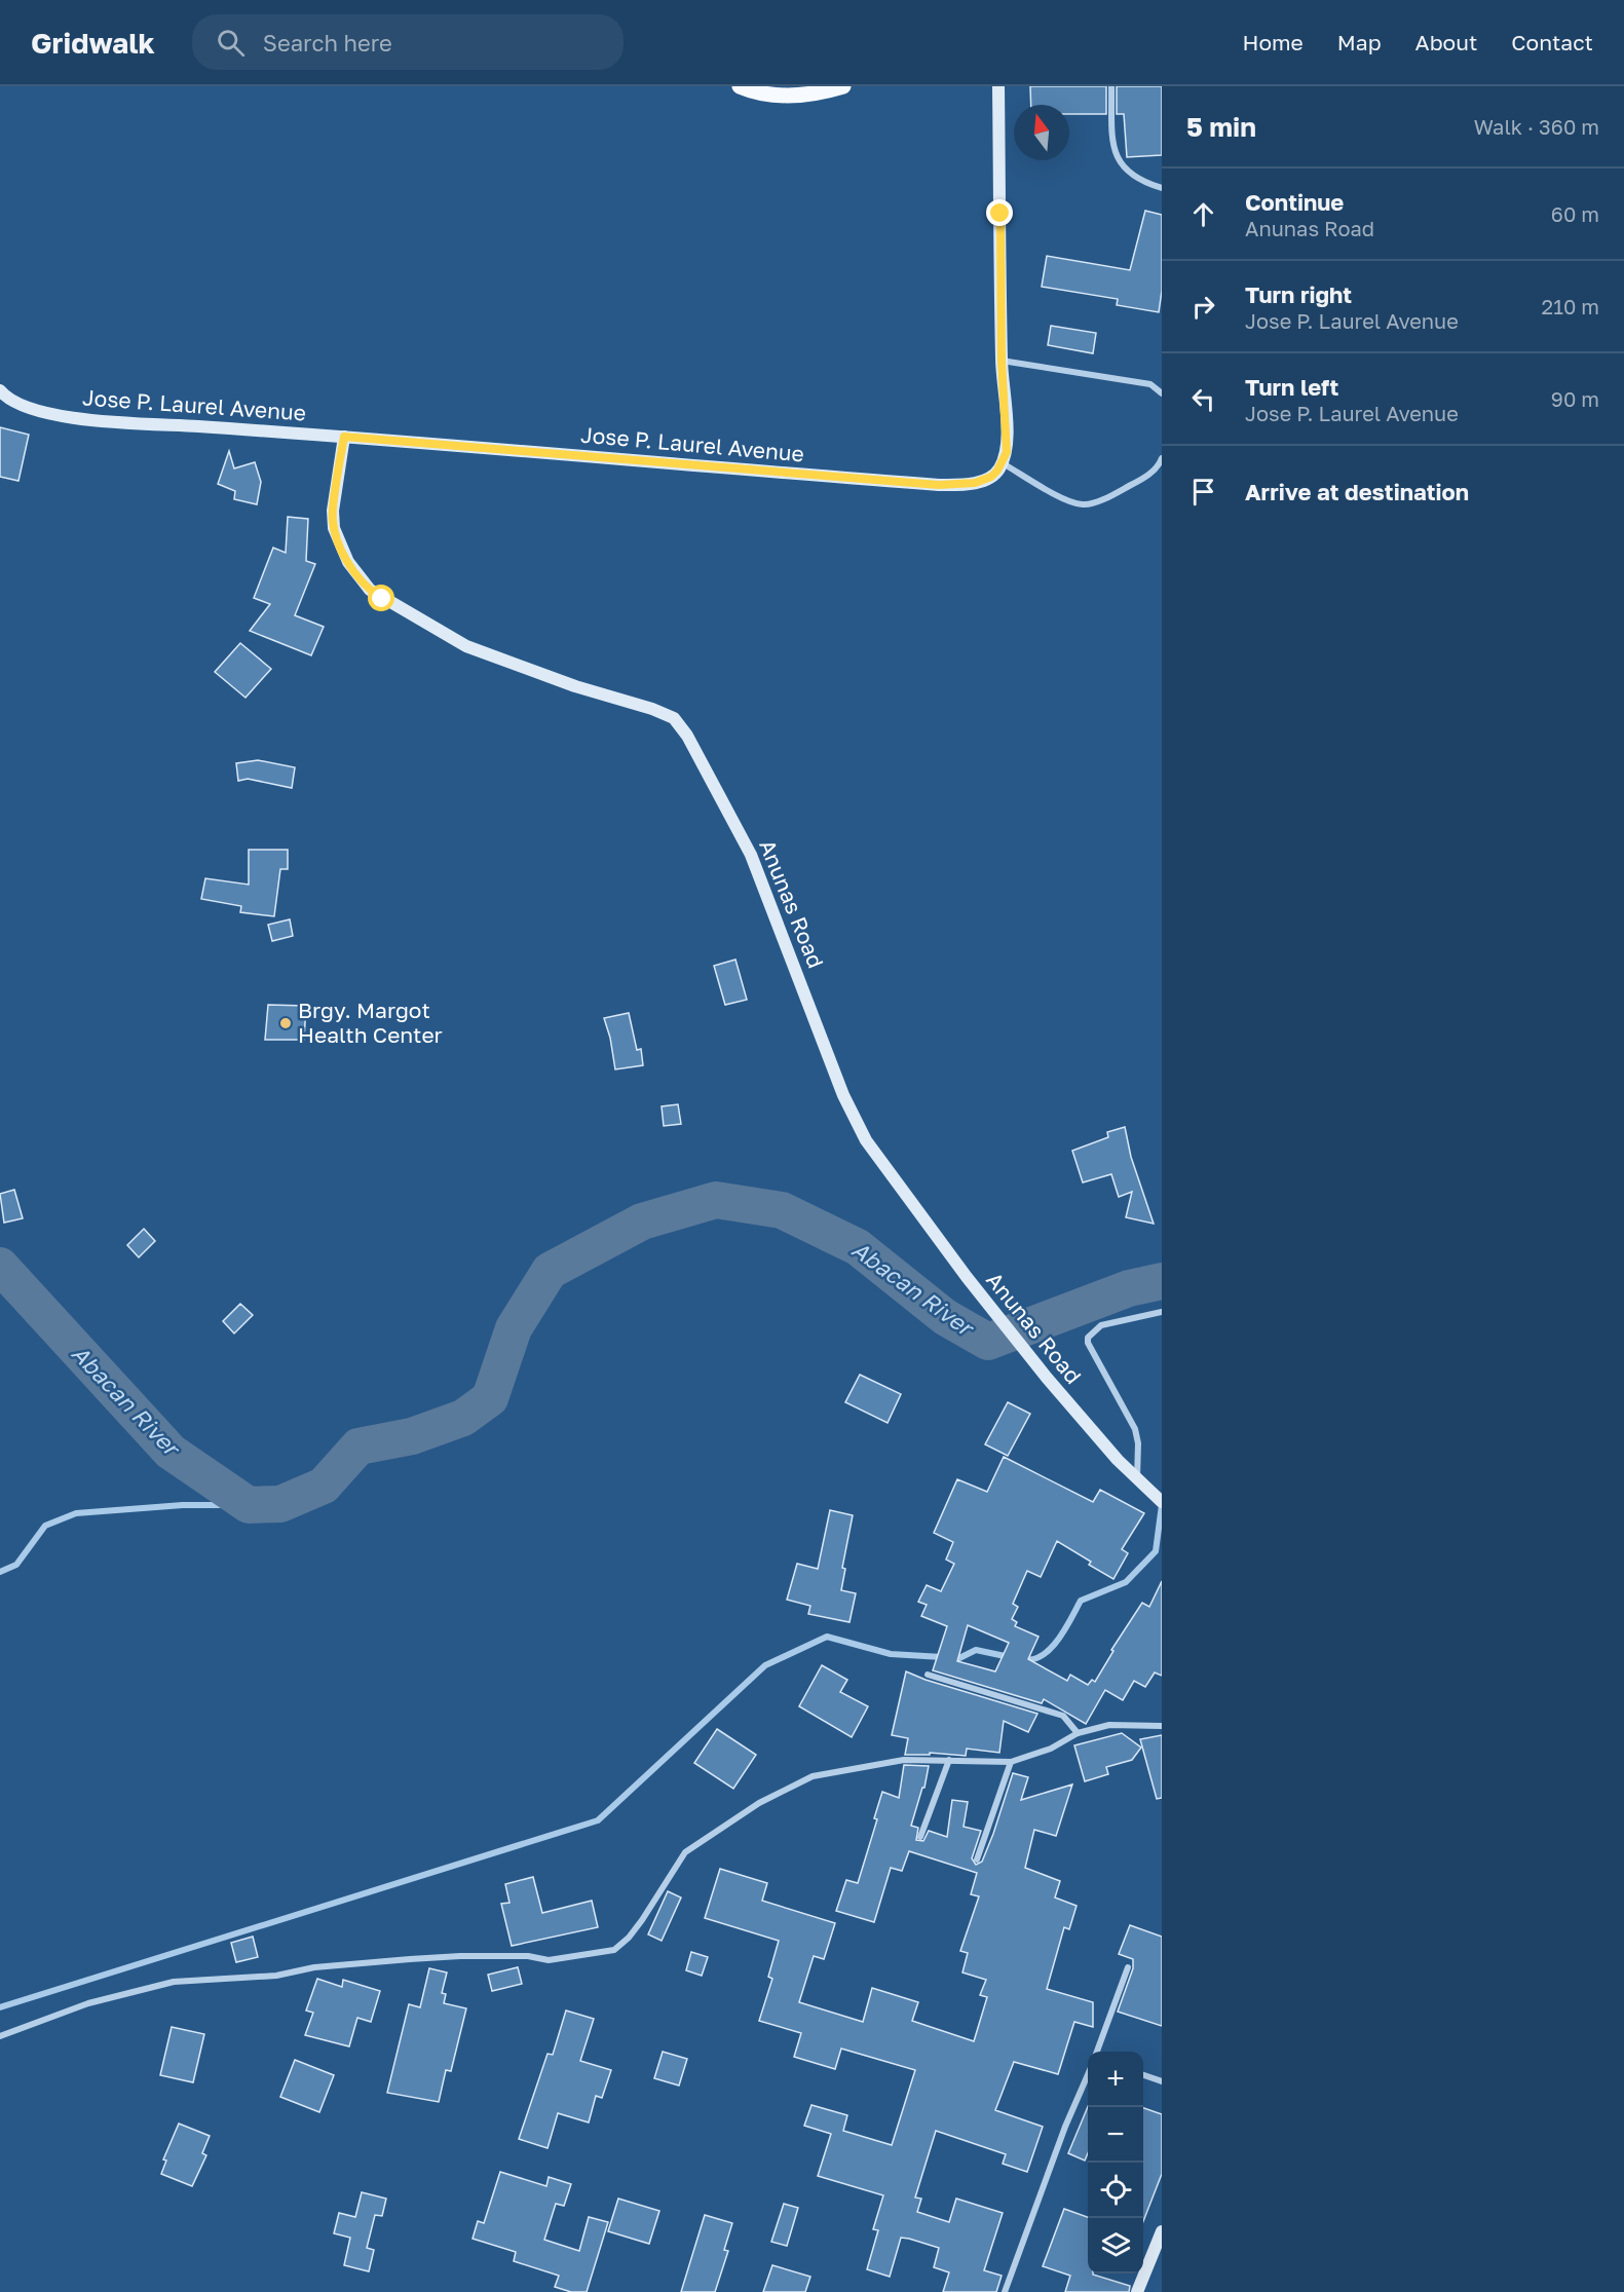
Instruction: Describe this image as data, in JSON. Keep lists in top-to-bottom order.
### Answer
{
  "streets": {
    "street": ["Jose P. Laurel Avenue", "Anunas Road"]
  },
  "crossings": [
    ["Jose P. Laurel Avenue", "Anunas Road"]
  ],
  "water": ["Abacan River"],
  "places": ["Brgy. Margot Health Center"],
  "north": "top",
  "page": {
    "header": "Gridwalk",
    "search": "Search here",
    "nav": [
      "Home",
      "Map",
      "About",
      "Contact"
    ],
    "heading": ["5 min", "Walk · 360 m"],
    "list": [
      ["Continue", "Anunas Road", "60 m"],
      ["Turn right", "Jose P. Laurel Avenue", "210 m"],
      ["Turn left", "Jose P. Laurel Avenue", "90 m"],
      "Arrive at destination"
    ],
    "map_buttons": ["+", "−"]
  }
}
